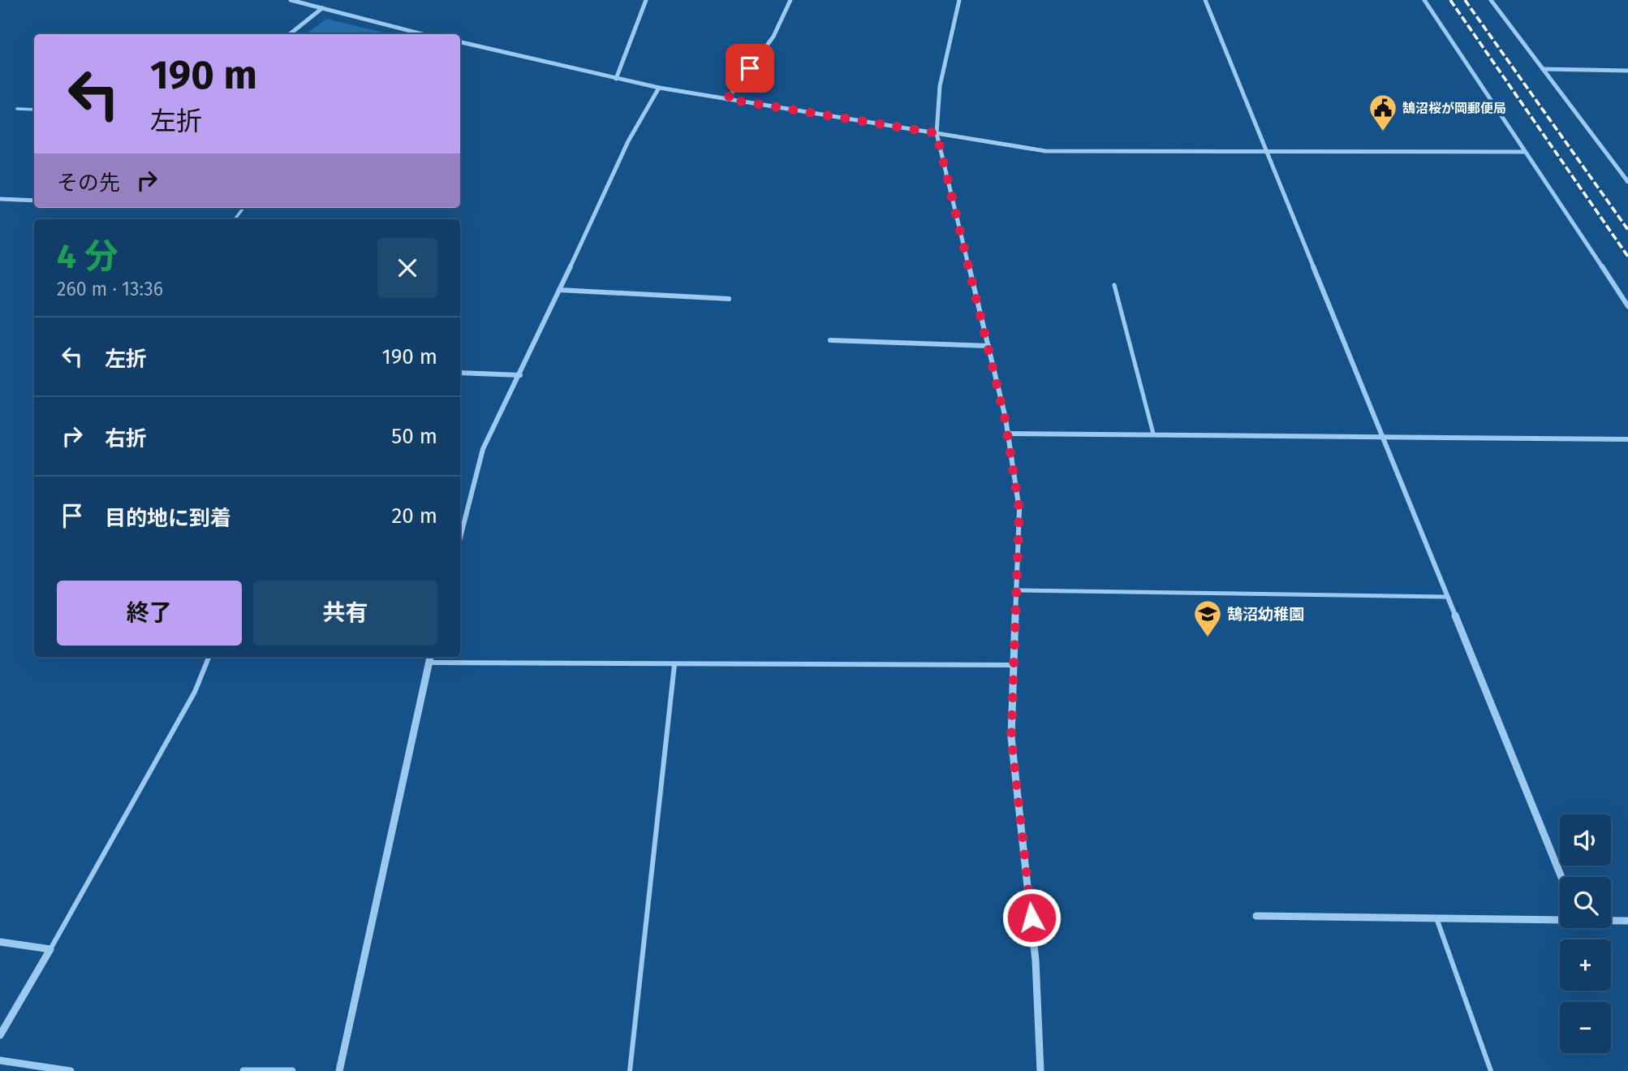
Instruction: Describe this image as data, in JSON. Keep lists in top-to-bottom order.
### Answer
{
  "places": {
    "public building": ["鵠沼桜が岡郵便局"],
    "school or university": ["鵠沼幼稚園"]
  },
  "page": {
    "turn": ["190 m", "左折"],
    "then": "その先",
    "heading": ["4 分", "260 m · 13:36"],
    "list": [
      {
        "name": "左折",
        "value": "190 m"
      },
      {
        "name": "右折",
        "value": "50 m"
      },
      {
        "name": "目的地に到着",
        "value": "20 m"
      }
    ],
    "buttons": ["終了", "共有"],
    "map_buttons": ["+", "−"]
  }
}
